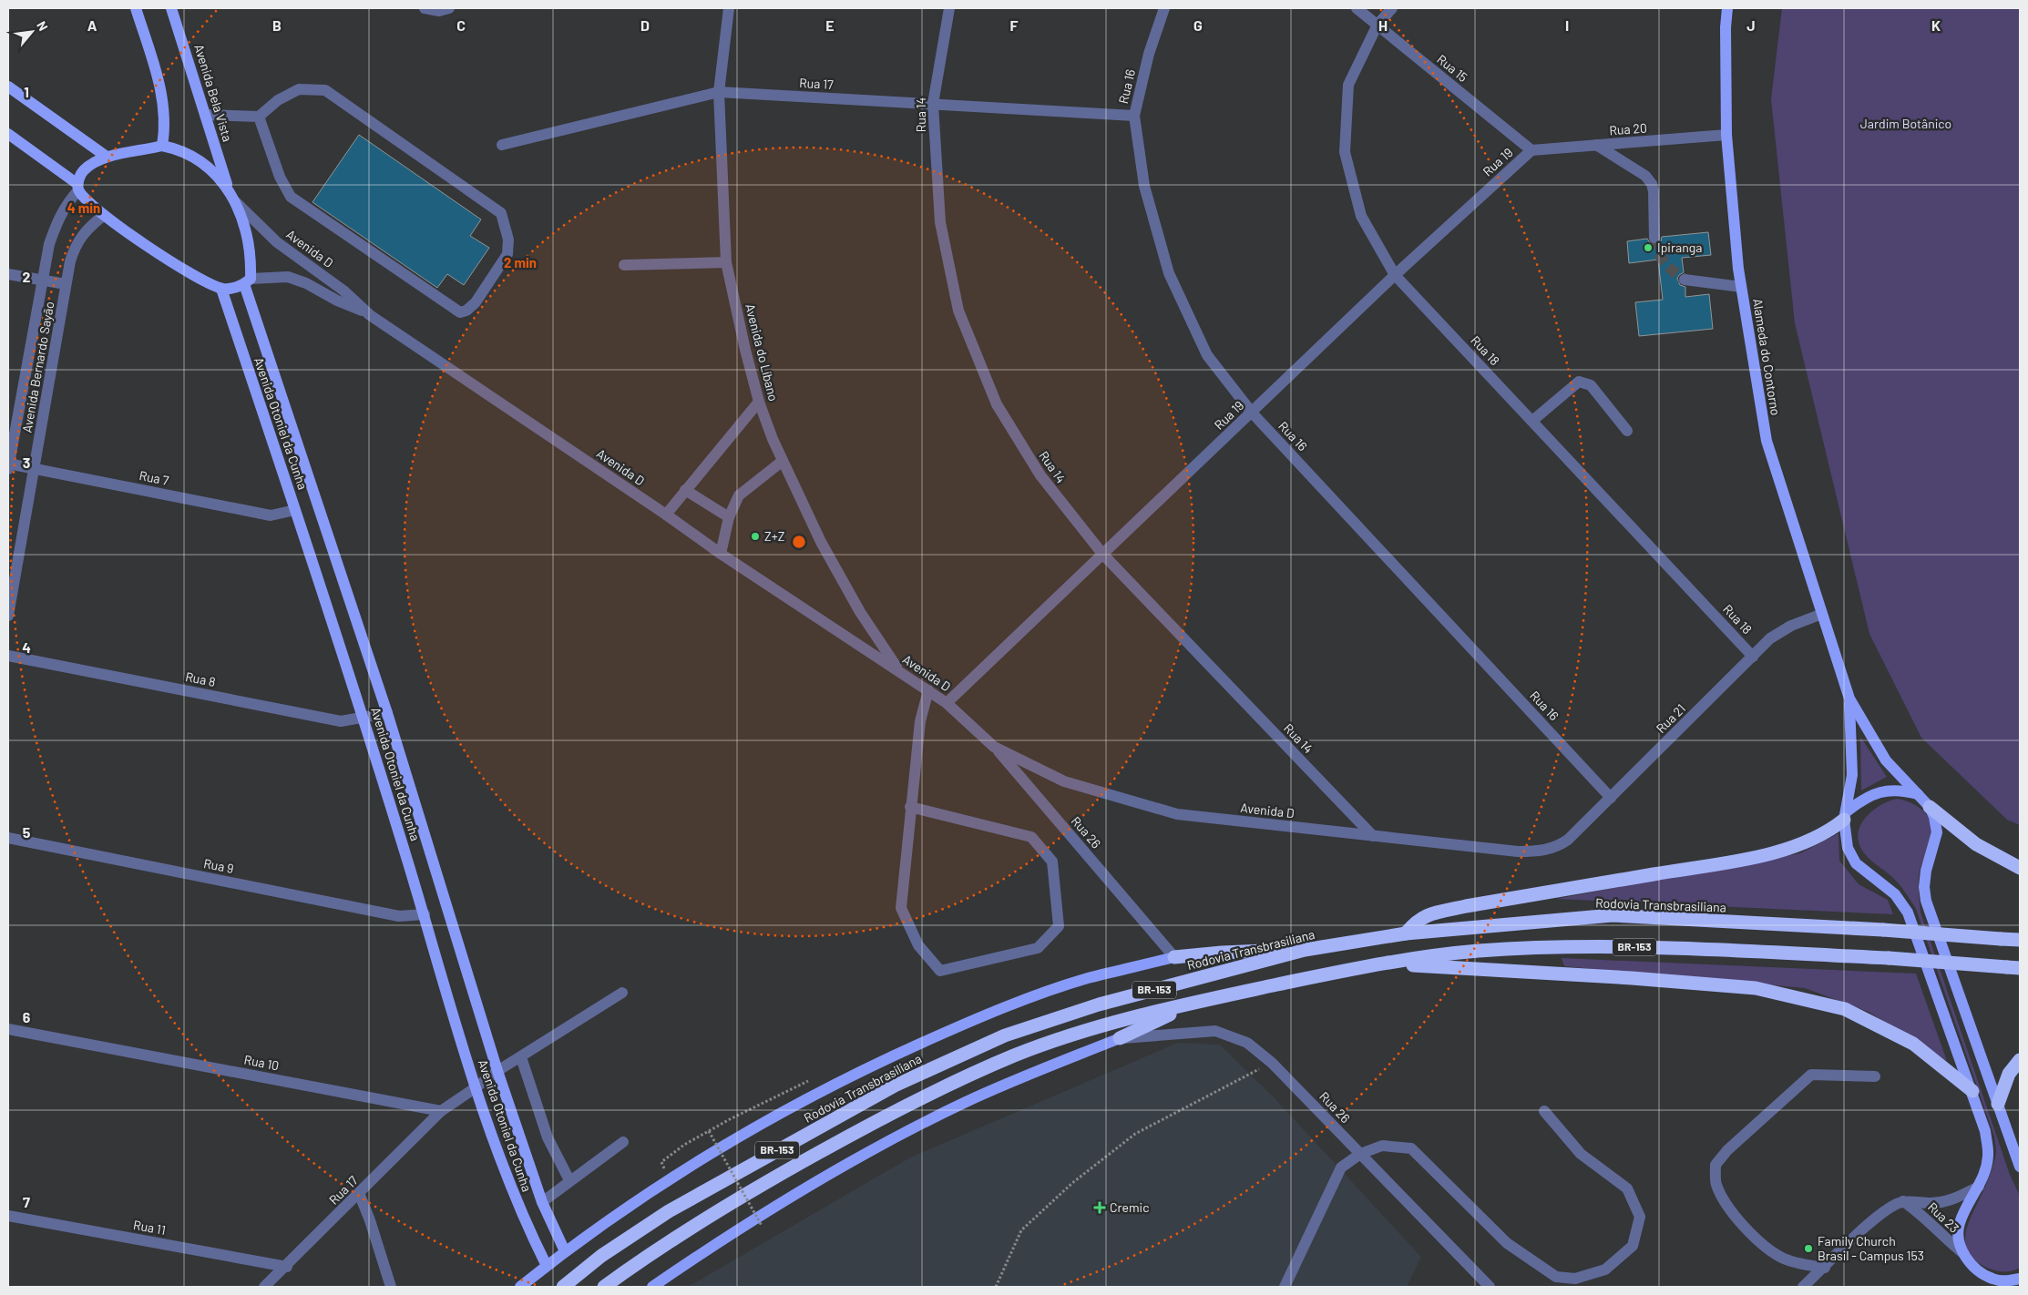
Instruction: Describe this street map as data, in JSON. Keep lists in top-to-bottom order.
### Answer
{
  "streets": {
    "highway": ["Rodovia Transbrasiliana", "BR-153"],
    "main road": ["Avenida Bela Vista", "Alameda do Contorno", "Avenida Otoniel da Cunha"],
    "street": [
      "Rua 15",
      "Rua 17",
      "Rua 16",
      "Rua 14",
      "Rua 20",
      "Rua 19",
      "Avenida D",
      "Rua 18",
      "Avenida do Líbano",
      "Avenida Bernardo Sayão",
      "Rua 7",
      "Rua 8",
      "Rua 21",
      "Rua 26",
      "Rua 9",
      "Rua 10",
      "Rua 23",
      "Rua 11"
    ]
  },
  "crossings": [
    ["Rua 15", "Rua 20"],
    ["Rua 15", "Rua 19"],
    ["Rua 15", "Rua 18"],
    ["Rua 17", "Rua 16"],
    ["Rua 17", "Rua 14"],
    ["Rua 17", "Avenida do Líbano"],
    ["Rua 17", "Rua 10"],
    ["Rua 17", "Rua 11"],
    ["Rua 16", "Rua 19"],
    ["Rua 16", "Rua 21"],
    ["Avenida Bela Vista", "Avenida Otoniel da Cunha"],
    ["Rua 14", "Rua 19"],
    ["Rua 14", "Avenida D"],
    ["Rua 20", "Rua 19"],
    ["Rua 20", "Alameda do Contorno"],
    ["Rua 19", "Avenida D"],
    ["Rua 19", "Rua 18"],
    ["Avenida D", "Avenida do Líbano"],
    ["Avenida D", "Avenida Otoniel da Cunha"],
    ["Avenida D", "Rua 21"],
    ["Avenida D", "Rua 26"],
    ["Rua 18", "Rua 21"],
    ["Alameda do Contorno", "Rua 21"],
    ["Alameda do Contorno", "Rua 23"],
    ["Avenida Bernardo Sayão", "Rua 7"],
    ["Avenida Otoniel da Cunha", "Rua 7"],
    ["Avenida Otoniel da Cunha", "Rua 8"],
    ["Avenida Otoniel da Cunha", "Rua 9"],
    ["Avenida Otoniel da Cunha", "Rodovia Transbrasiliana"],
    ["Rua 26", "Rodovia Transbrasiliana"]
  ],
  "parks": ["Jardim Botânico"],
  "places": {
    "other": ["Ipiranga", "Z+Z", "Family Church Brasil - Campus 153"],
    "health": ["Cremic"]
  },
  "north": "top right",
  "grid": {
    "columns": [
      "A",
      "B",
      "C",
      "D",
      "E",
      "F",
      "G",
      "H",
      "I",
      "J",
      "K"
    ],
    "rows": [
      "1",
      "2",
      "3",
      "4",
      "5",
      "6",
      "7"
    ]
  },
  "rings": ["4 min", "2 min"]
}
